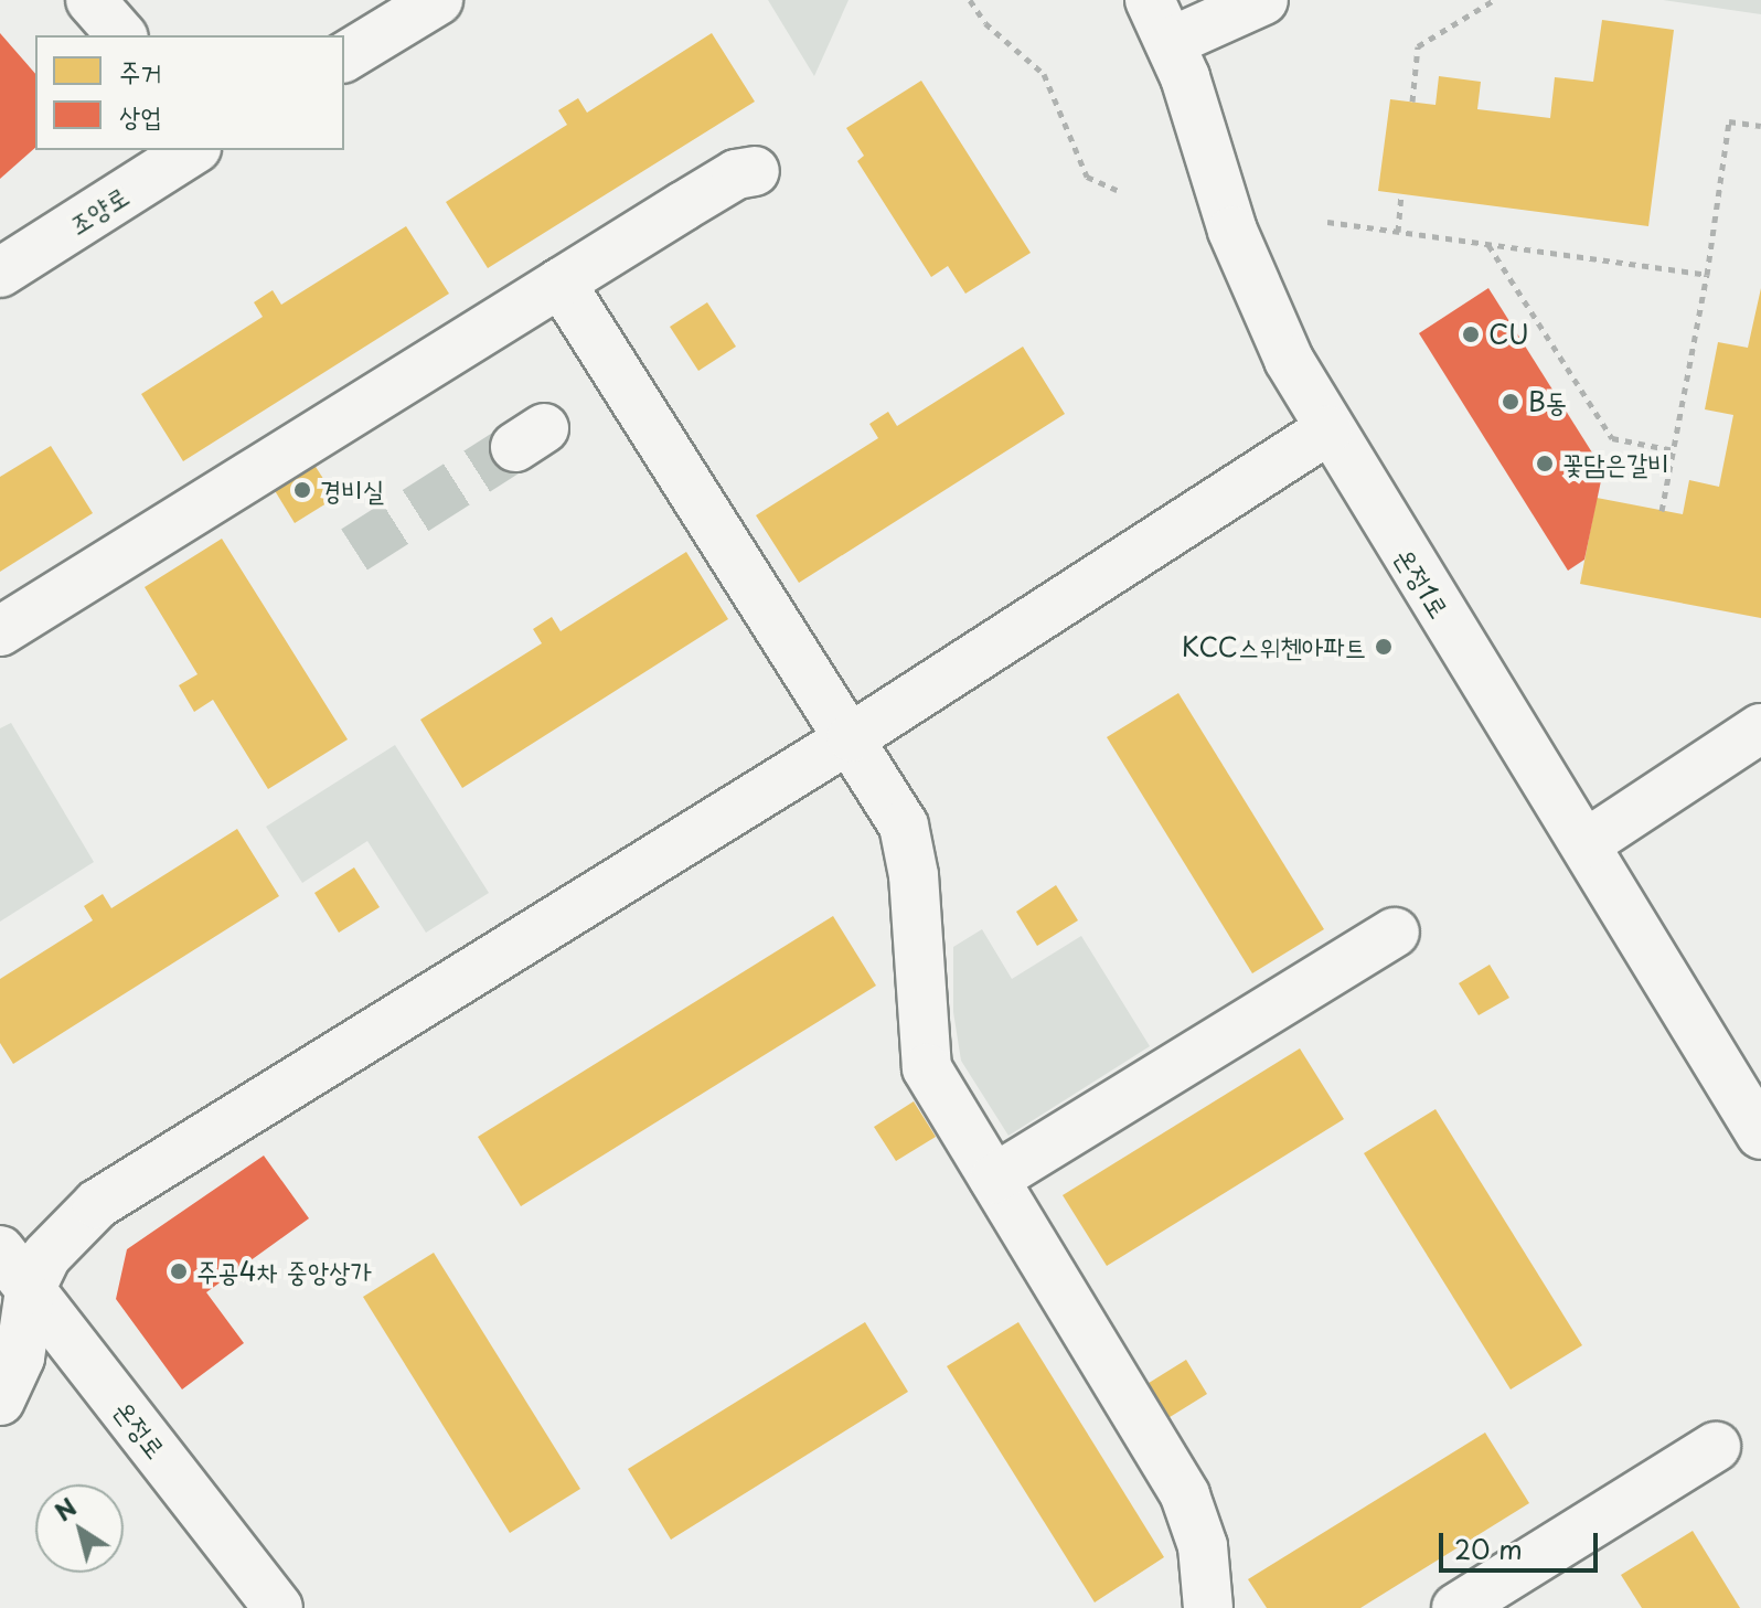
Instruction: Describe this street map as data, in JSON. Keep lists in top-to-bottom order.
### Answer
{
  "streets": {
    "street": ["조양로", "온정1로", "온정로"]
  },
  "places": [
    "CU",
    "B동",
    "꽃담은갈비",
    "경비실",
    "KCC스위첸아파트",
    "주공4차 중앙상가"
  ],
  "legend": ["주거", "상업"],
  "scale_bar": "20 m",
  "north": "top left"
}
